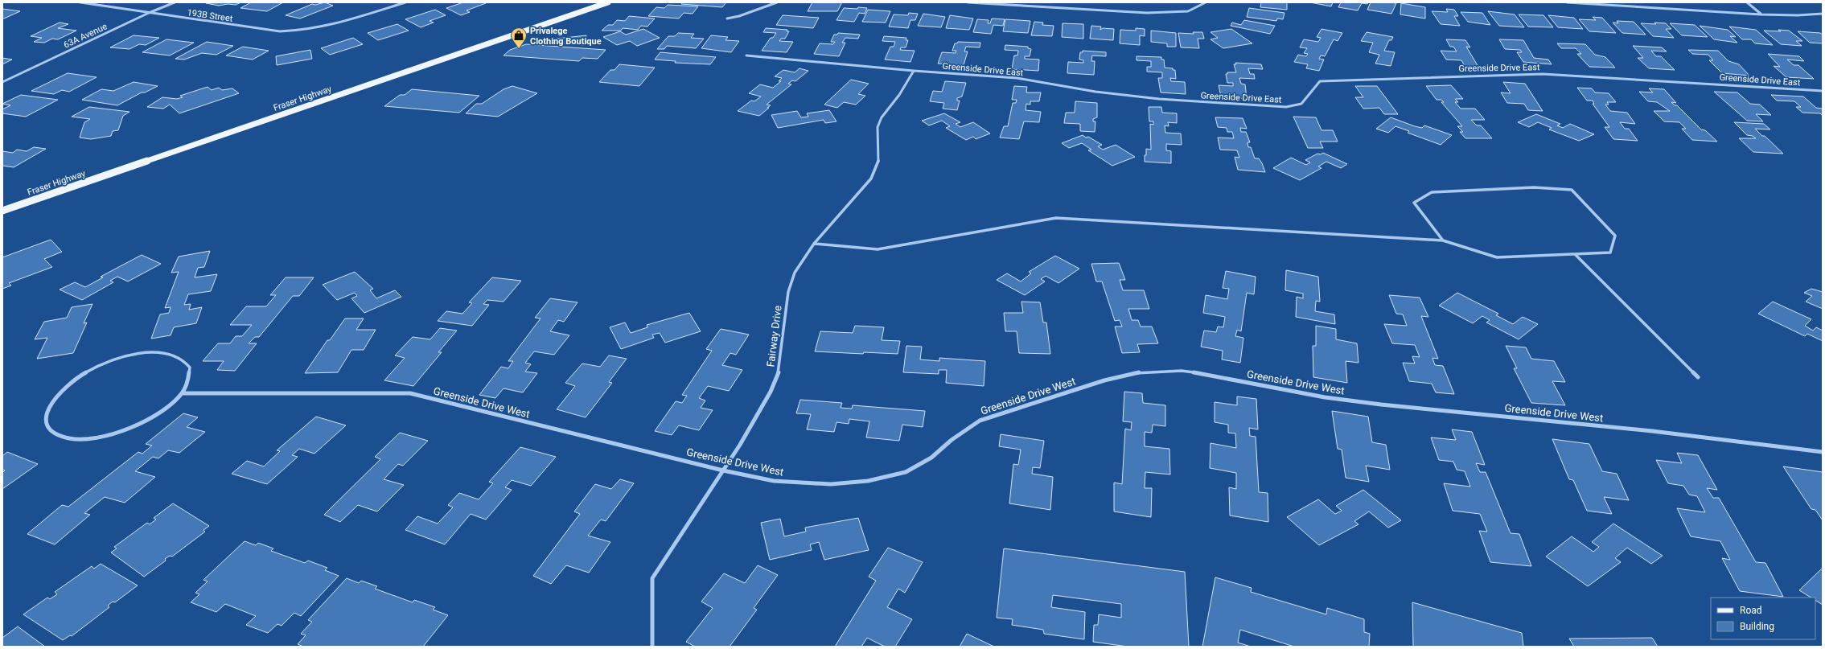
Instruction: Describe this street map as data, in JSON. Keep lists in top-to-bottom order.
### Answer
{
  "streets": {
    "main road": ["Fraser Highway"],
    "street": [
      "193B Street",
      "63A Avenue",
      "Greenside Drive East",
      "Fairway Drive",
      "Greenside Drive West"
    ]
  },
  "crossings": [
    ["193B Street", "63A Avenue"],
    ["Greenside Drive East", "Fairway Drive"],
    ["Fairway Drive", "Greenside Drive West"]
  ],
  "places": {
    "shop": ["Privalege Clothing Boutique"]
  },
  "legend": ["Road", "Building"]
}
